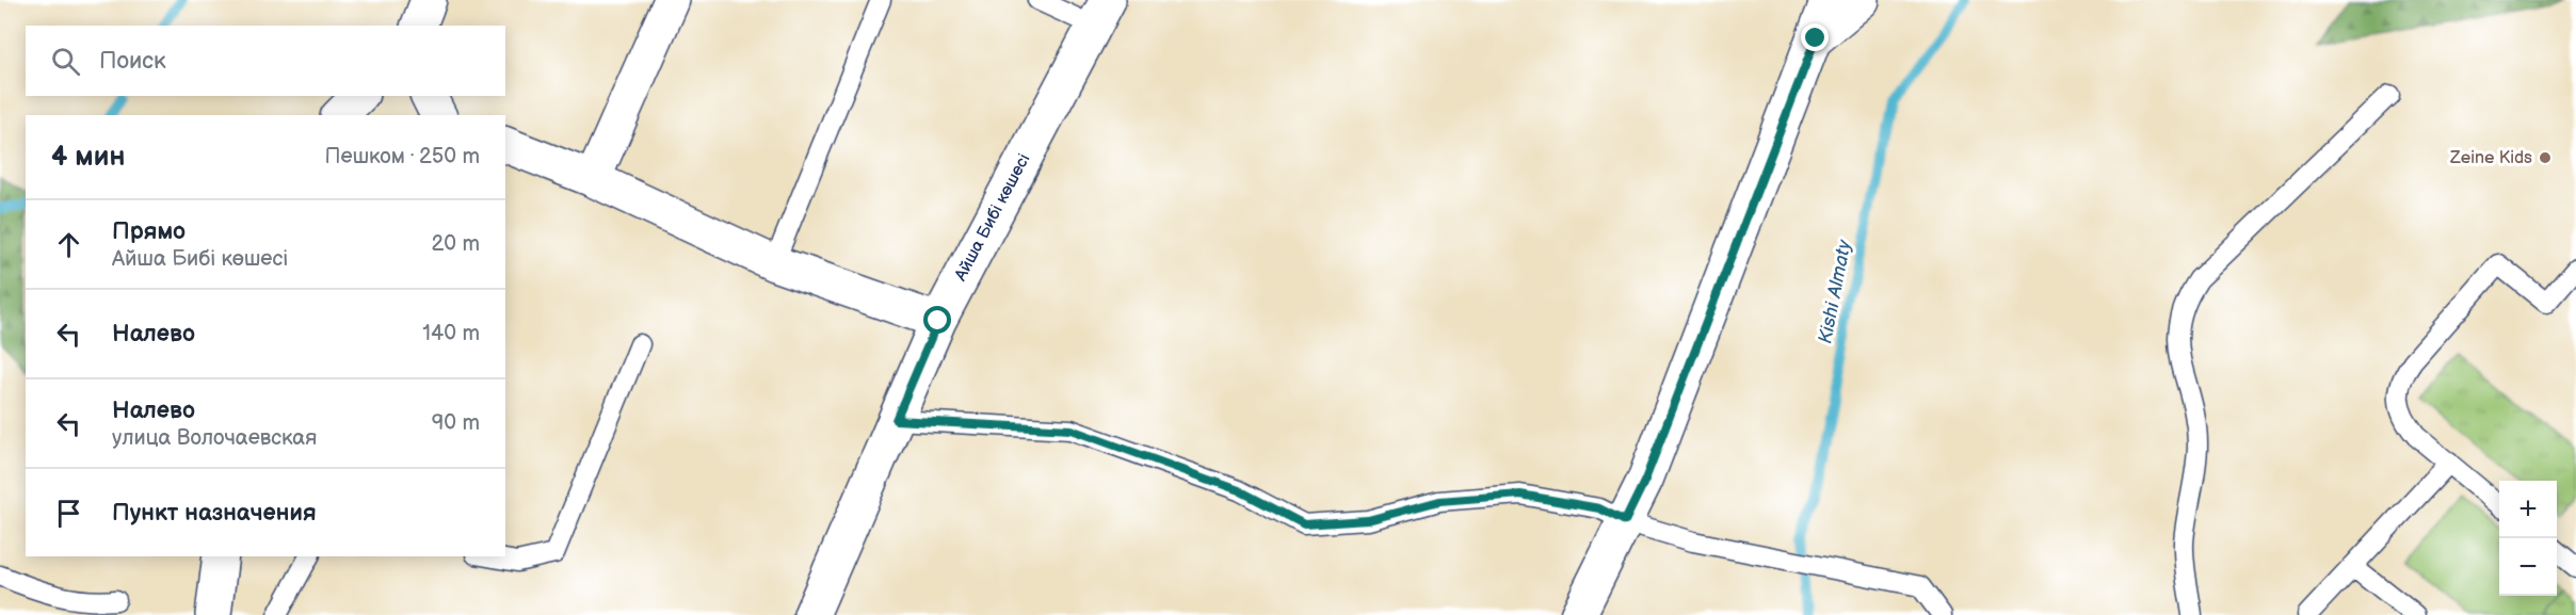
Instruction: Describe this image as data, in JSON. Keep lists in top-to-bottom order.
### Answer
{
  "streets": {
    "street": ["Айша Бибі көшесі"]
  },
  "water": ["Kіshі Almaty"],
  "places": ["Zeine Kids"],
  "page": {
    "search": "Поиск",
    "heading": ["4 мин", "Пешком · 250 m"],
    "list": [
      ["Прямо", "Айша Бибі көшесі", "20 m"],
      ["Налево", "140 m"],
      ["Налево", "улица Волочаевская", "90 m"],
      "Пункт назначения"
    ],
    "map_buttons": ["+", "−"]
  }
}
